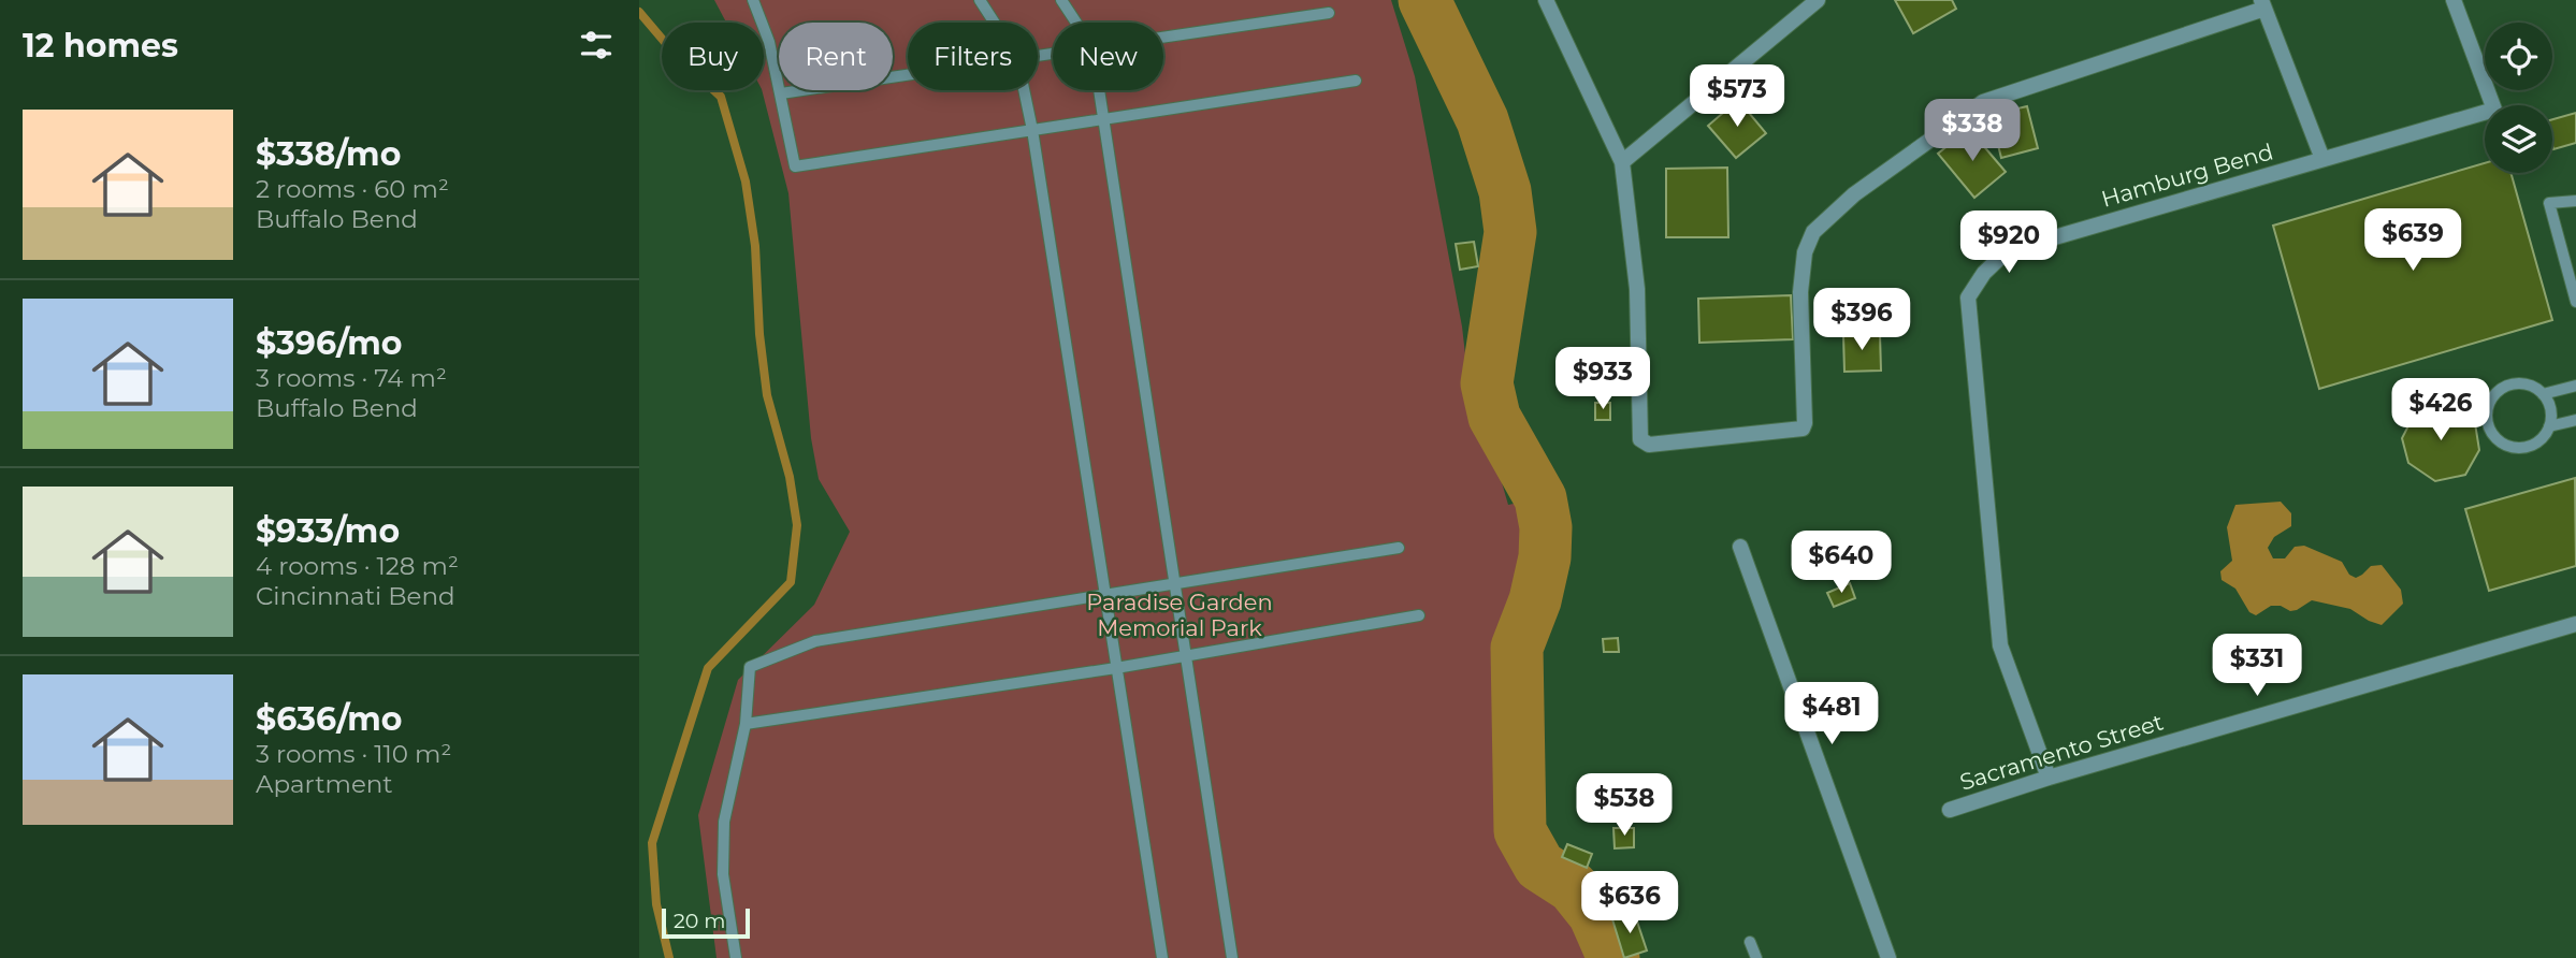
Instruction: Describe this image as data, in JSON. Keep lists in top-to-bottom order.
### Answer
{
  "streets": {
    "street": ["Hamburg Bend", "Sacramento Street"]
  },
  "crossings": [
    ["Hamburg Bend", "Sacramento Street"]
  ],
  "parks": ["Paradise Garden Memorial Park"],
  "scale_bar": "20 m",
  "page": {
    "heading": "12 homes",
    "chip": [
      "Buy",
      "Rent",
      "Filters",
      "New"
    ],
    "price": [
      "$573",
      "$338",
      "$639",
      "$920",
      "$396",
      "$933",
      "$426",
      "$640",
      "$331",
      "$481",
      "$538",
      "$636"
    ],
    "list": [
      {
        "name": "$338/mo",
        "note": "2 rooms · 60 m² · Buffalo Bend"
      },
      {
        "name": "$396/mo",
        "note": "3 rooms · 74 m² · Buffalo Bend"
      },
      {
        "name": "$933/mo",
        "note": "4 rooms · 128 m² · Cincinnati Bend"
      },
      {
        "name": "$636/mo",
        "note": "3 rooms · 110 m² · Apartment"
      }
    ],
    "scale": "20 m"
  }
}
